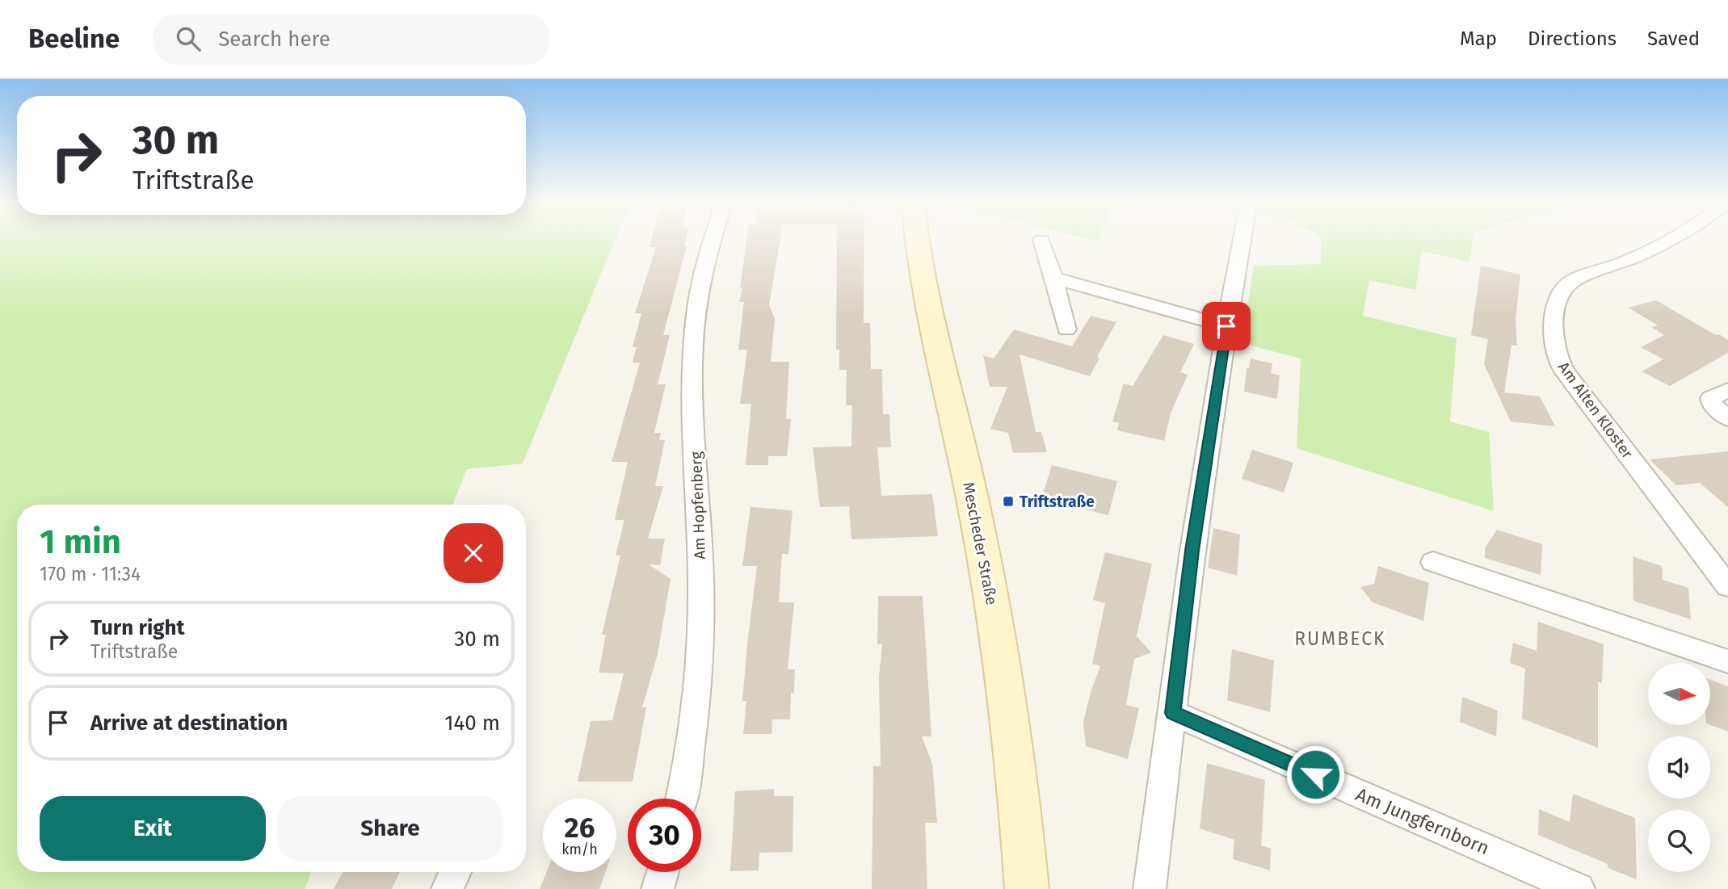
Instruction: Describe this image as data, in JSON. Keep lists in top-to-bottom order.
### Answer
{
  "streets": {
    "street": [
      "Am Alten Kloster",
      "Am Hopfenberg",
      "Mescheder Straße",
      "Am Jungfernborn"
    ]
  },
  "districts": ["RUMBECK"],
  "places": {
    "transit": ["Triftstraße"]
  },
  "north": "right",
  "page": {
    "header": "Beeline",
    "search": "Search here",
    "nav": ["Map", "Directions", "Saved"],
    "turn": ["30 m", "Triftstraße"],
    "heading": ["1 min", "170 m · 11:34"],
    "list": [
      {
        "name": "Turn right",
        "note": "Triftstraße",
        "value": "30 m"
      },
      {
        "name": "Arrive at destination",
        "value": "140 m"
      }
    ],
    "buttons": ["Exit", "Share"],
    "speed": "26 km/h",
    "limit": "30"
  }
}
